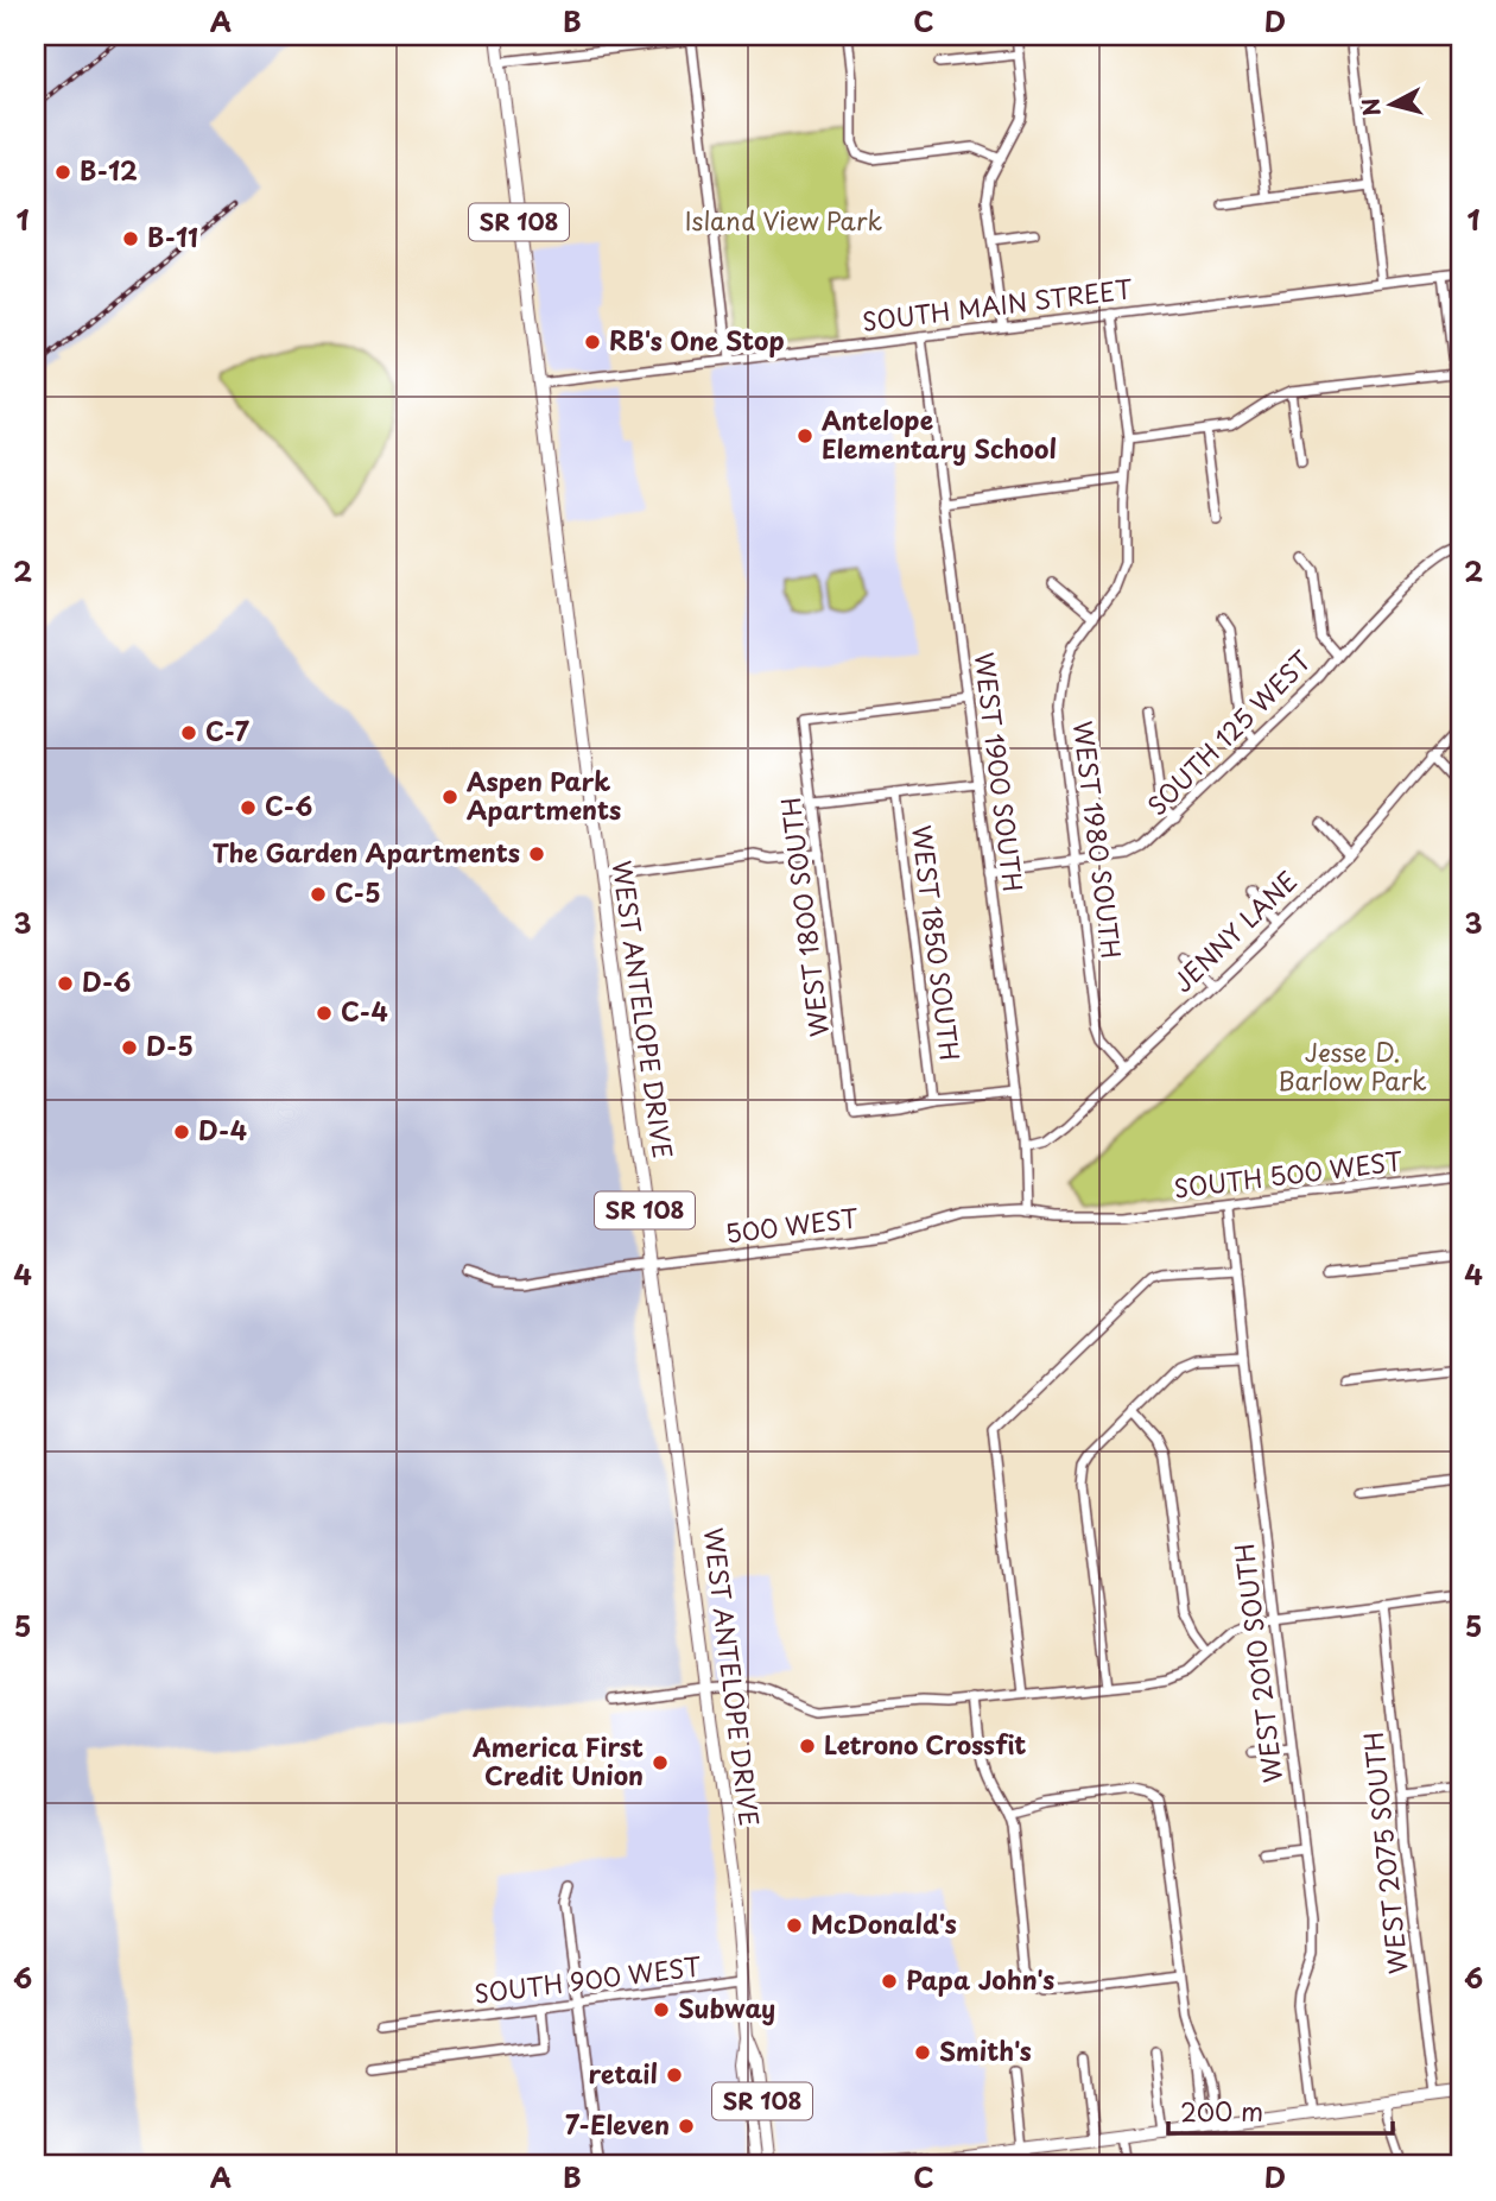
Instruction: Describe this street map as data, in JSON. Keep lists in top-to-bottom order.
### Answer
{
  "streets": {
    "main road": ["SR 108", "WEST ANTELOPE DRIVE"],
    "street": [
      "SOUTH MAIN STREET",
      "SOUTH 125 WEST",
      "WEST 1900 SOUTH",
      "WEST 1980 SOUTH",
      "WEST 1800 SOUTH",
      "JENNY LANE",
      "WEST 1850 SOUTH",
      "SOUTH 500 WEST",
      "500 WEST",
      "WEST 2010 SOUTH",
      "WEST 2075 SOUTH",
      "SOUTH 900 WEST"
    ]
  },
  "crossings": [
    ["SR 108", "SOUTH MAIN STREET"],
    ["SR 108", "WEST ANTELOPE DRIVE"],
    ["SOUTH MAIN STREET", "WEST 1900 SOUTH"],
    ["SOUTH MAIN STREET", "WEST 1980 SOUTH"],
    ["SOUTH MAIN STREET", "WEST ANTELOPE DRIVE"],
    ["SOUTH 125 WEST", "WEST 1900 SOUTH"],
    ["SOUTH 125 WEST", "WEST 1980 SOUTH"],
    ["WEST 1900 SOUTH", "WEST 1800 SOUTH"],
    ["WEST 1900 SOUTH", "JENNY LANE"],
    ["WEST 1900 SOUTH", "500 WEST"],
    ["WEST 1980 SOUTH", "JENNY LANE"],
    ["WEST 1800 SOUTH", "WEST 1850 SOUTH"],
    ["WEST ANTELOPE DRIVE", "500 WEST"],
    ["WEST ANTELOPE DRIVE", "SOUTH 900 WEST"],
    ["SOUTH 500 WEST", "500 WEST"],
    ["SOUTH 500 WEST", "WEST 2010 SOUTH"]
  ],
  "parks": ["Island View Park", "Jesse D. Barlow Park"],
  "places": [
    "B-12",
    "B-11",
    "RB's One Stop",
    "Antelope Elementary School",
    "C-7",
    "Aspen Park Apartments",
    "C-6",
    "The Garden Apartments",
    "C-5",
    "D-6",
    "C-4",
    "D-5",
    "D-4",
    "Letrono Crossfit",
    "America First Credit Union",
    "McDonald's",
    "Papa John's",
    "Subway",
    "Smith's",
    "retail",
    "7-Eleven"
  ],
  "scale_bar": "200 m",
  "north": "left",
  "grid": {
    "columns": [
      "A",
      "B",
      "C",
      "D"
    ],
    "rows": [
      "1",
      "2",
      "3",
      "4",
      "5",
      "6"
    ]
  }
}
